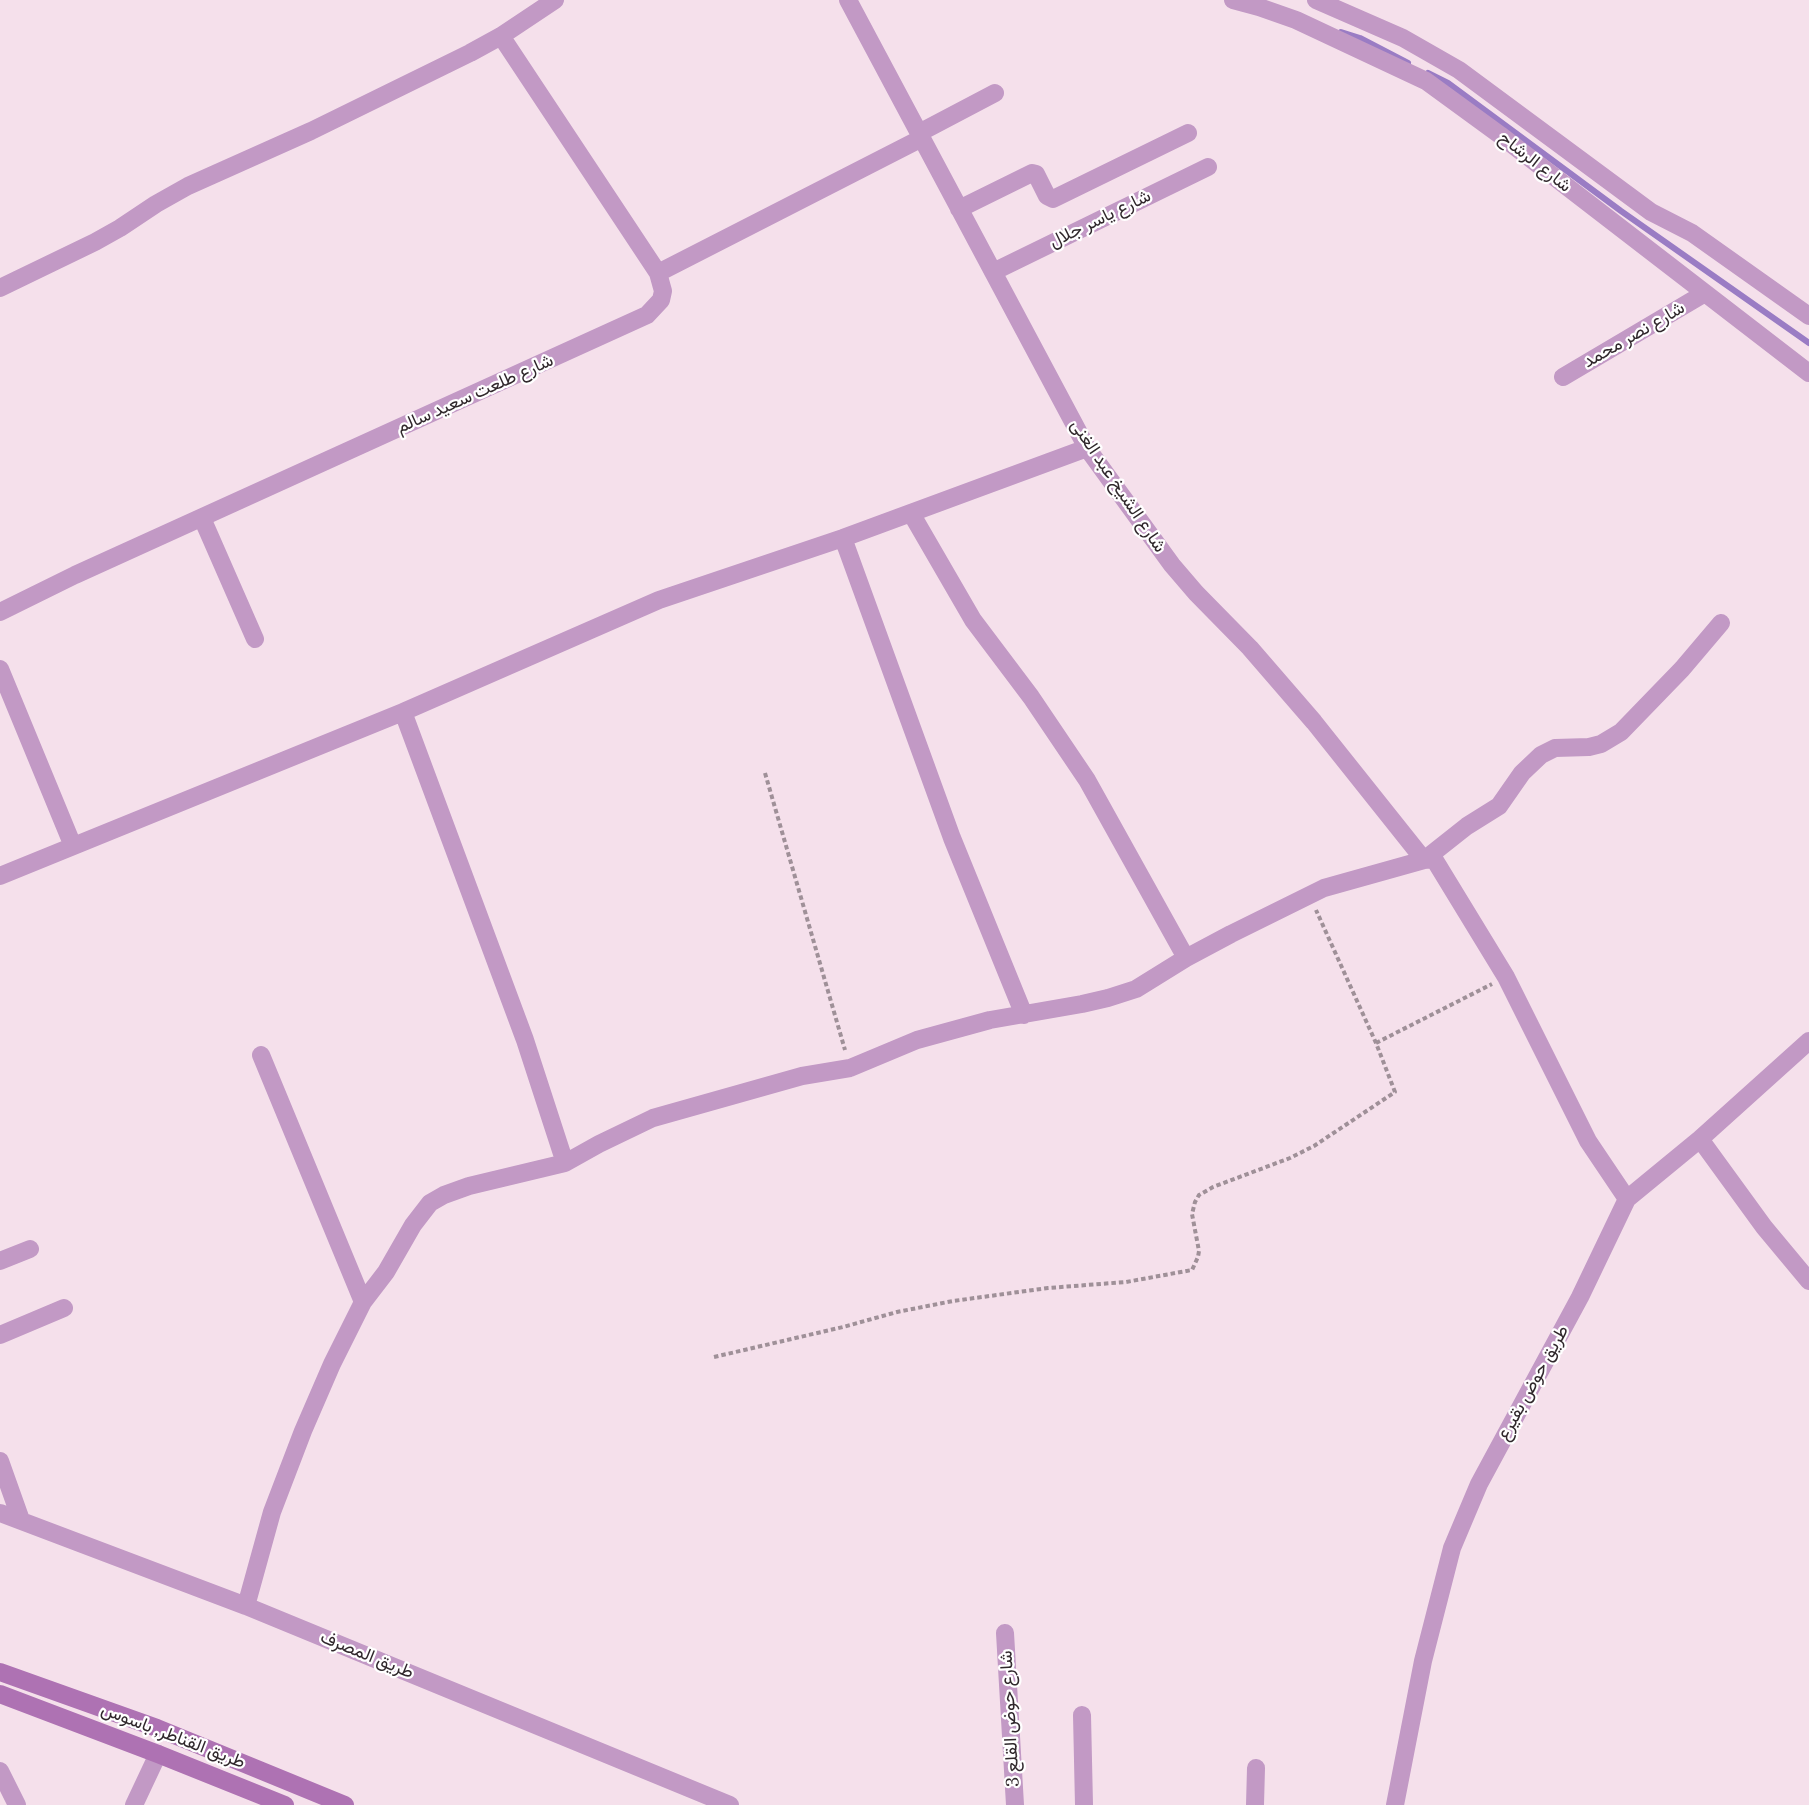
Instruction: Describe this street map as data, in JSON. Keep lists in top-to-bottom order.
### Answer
{
  "streets": {
    "main road": ["طريق القناطر, باسوس"],
    "street": [
      "شارع الرشاح",
      "شارع ياسر جلال",
      "شارع نصر محمد",
      "شارع طلعت سعيد سالم",
      "شارع الشيخ عبد الغنى",
      "طريق حوض بقيرع",
      "طريق المصرف",
      "شارع حوض القلع 3"
    ]
  },
  "crossings": [
    ["شارع الرشاح", "شارع نصر محمد"],
    ["شارع ياسر جلال", "شارع الشيخ عبد الغنى"]
  ]
}
